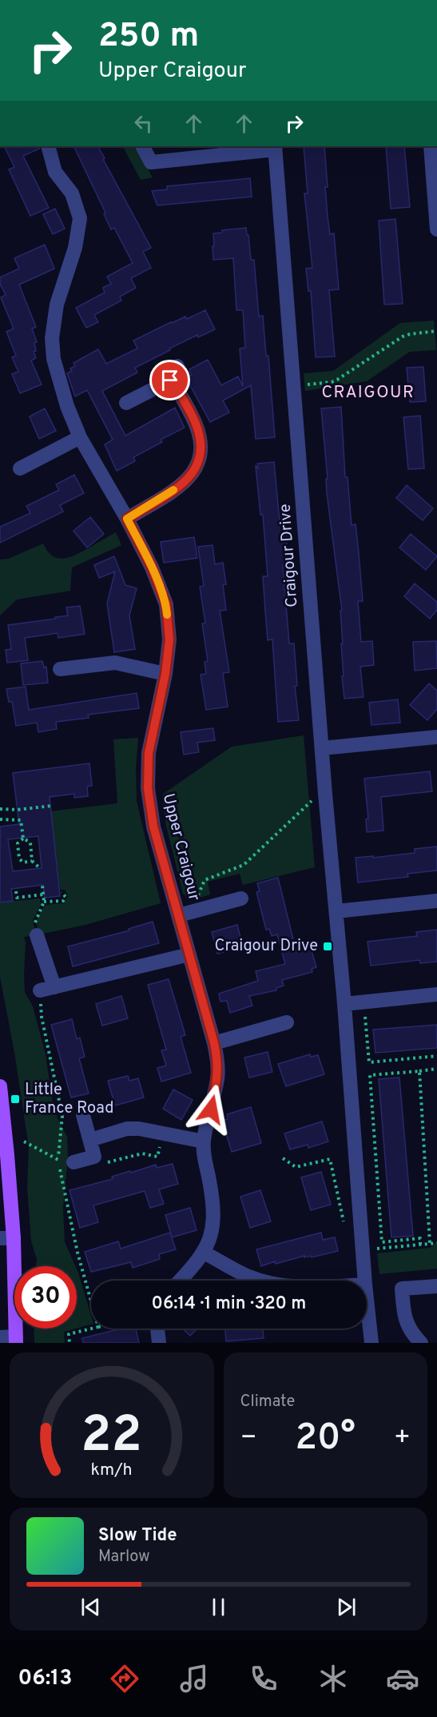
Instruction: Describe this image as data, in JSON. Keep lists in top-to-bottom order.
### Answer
{
  "streets": {
    "street": ["Craigour Drive", "Upper Craigour"]
  },
  "districts": ["CRAIGOUR"],
  "places": {
    "transit": ["Craigour Drive", "Little France Road"]
  },
  "page": {
    "turn": ["250 m", "Upper Craigour"],
    "limit": "30",
    "trip": "06:14 · 1 min · 320 m",
    "tile": "Climate",
    "heat": ["−", "20°", "+"],
    "song": ["Slow Tide", "Marlow"],
    "tabs": "06:13",
    "gauge": ["22", "km/h"]
  }
}
